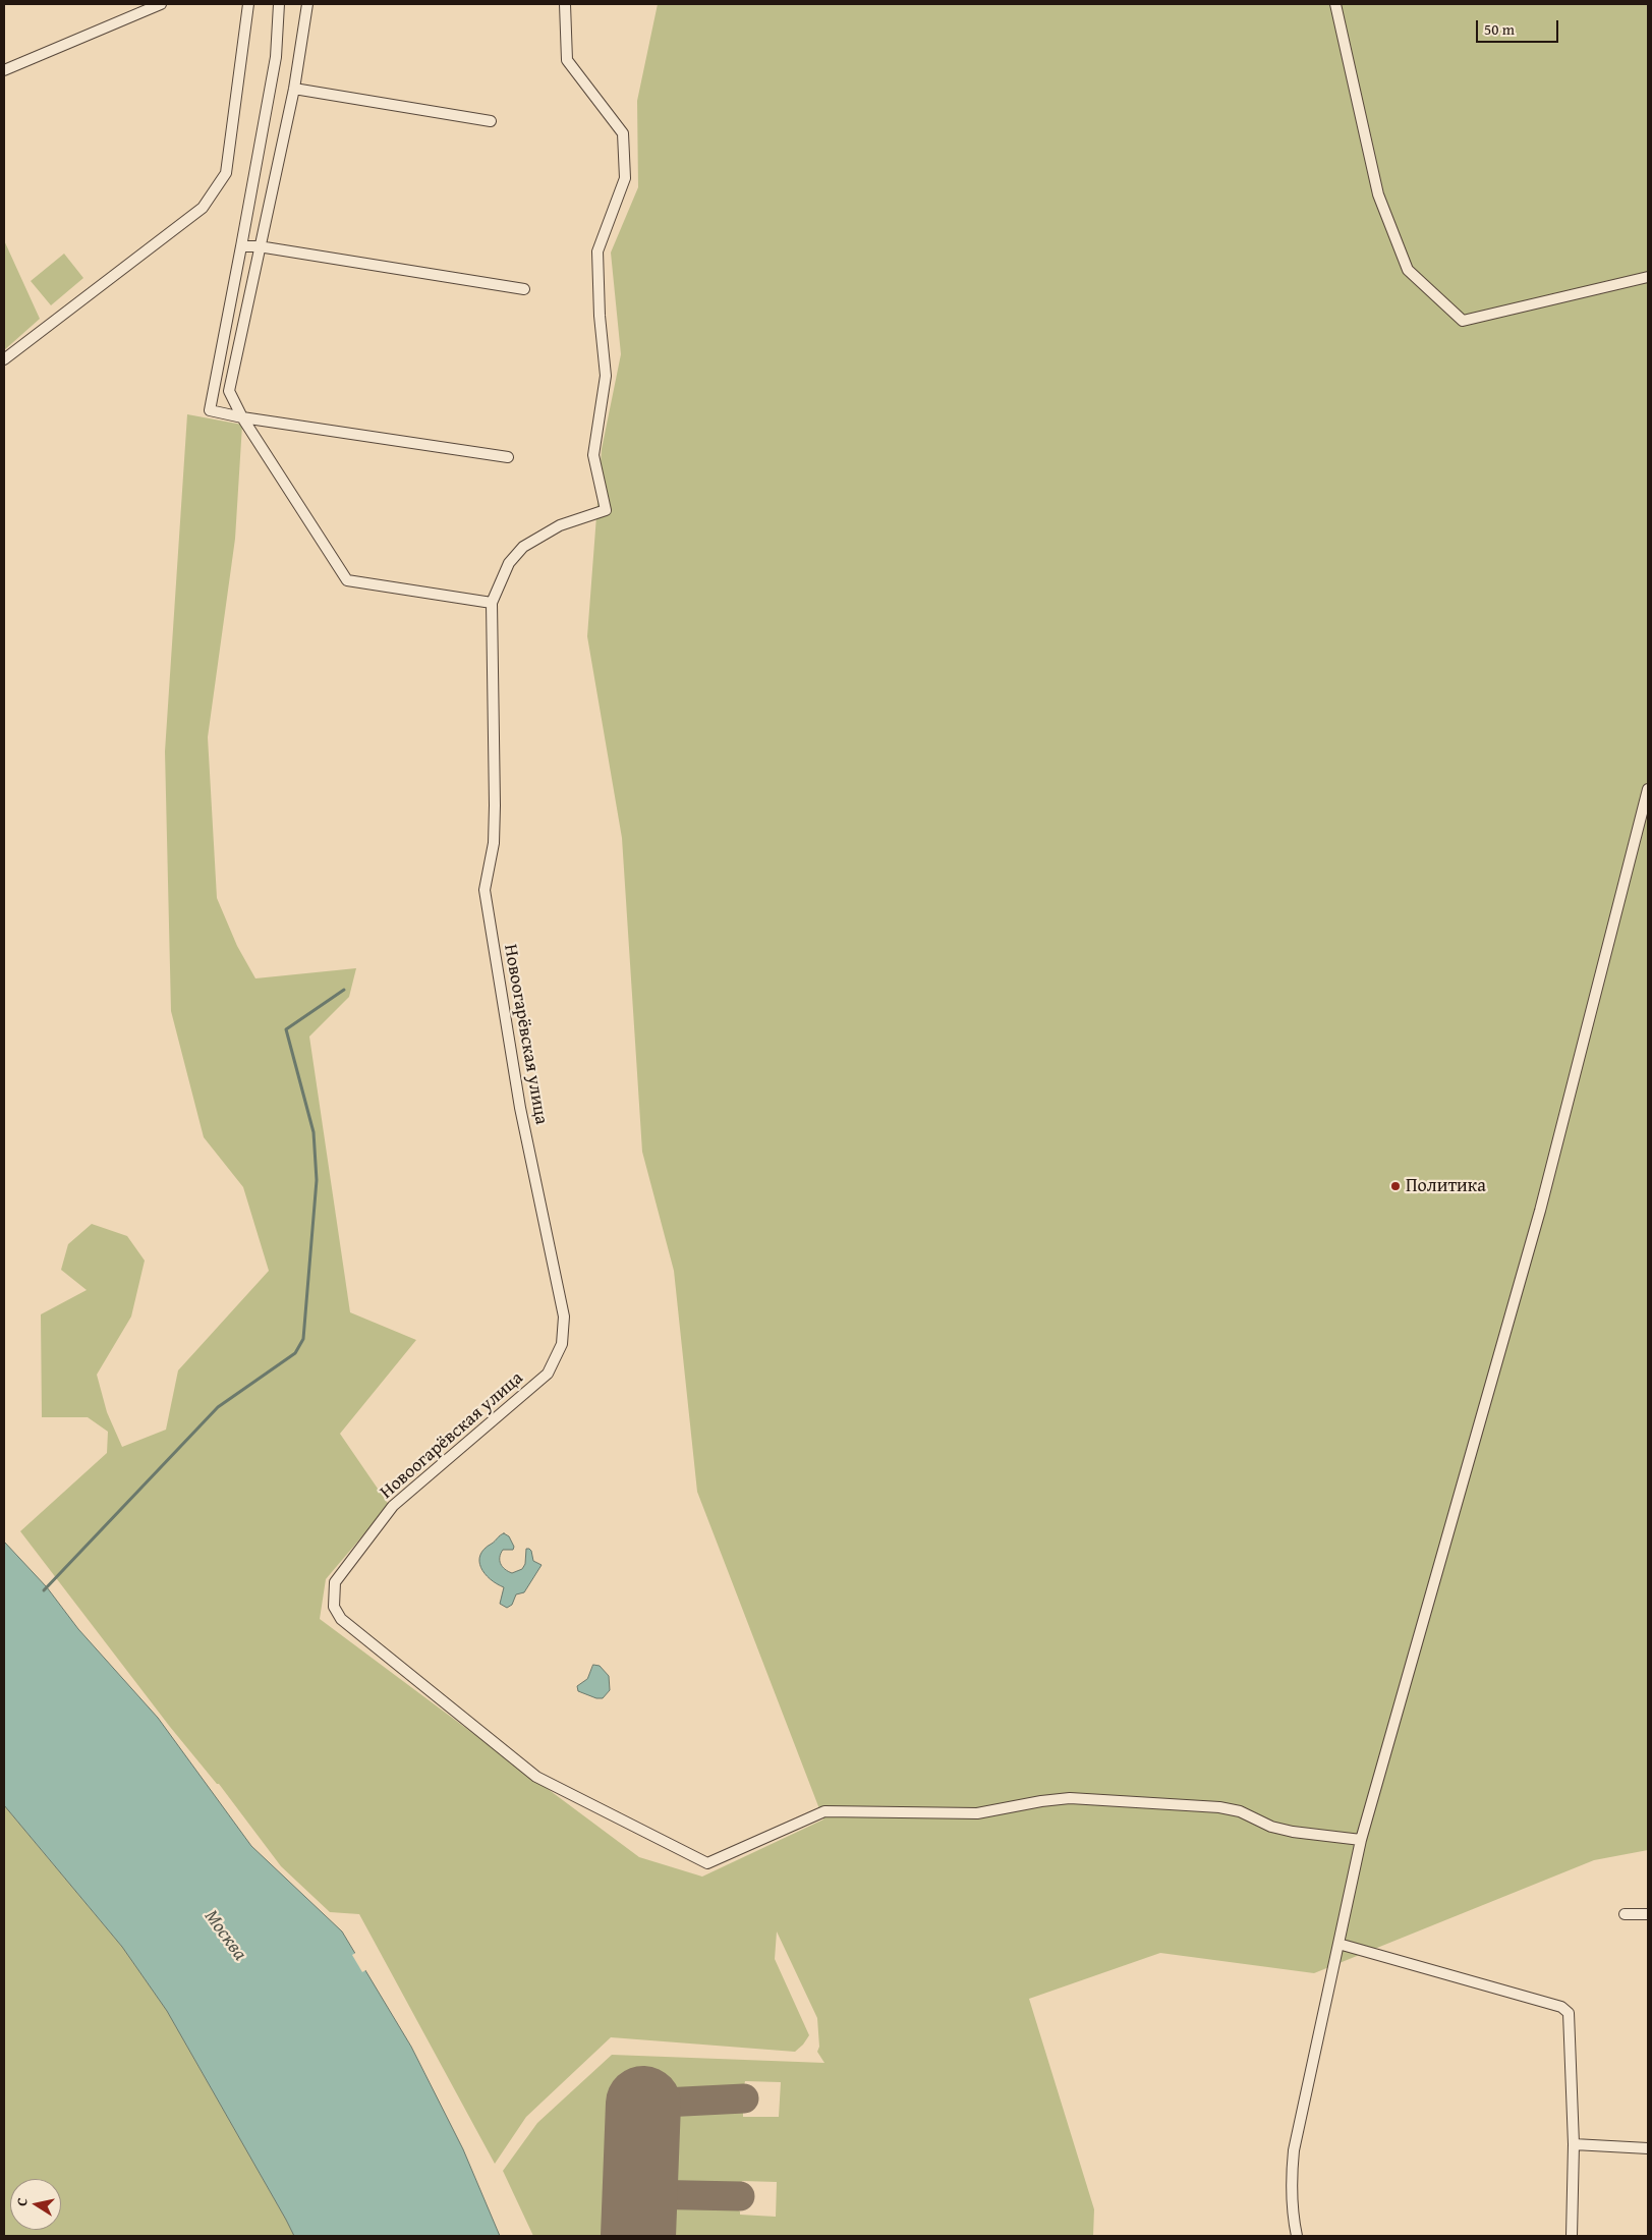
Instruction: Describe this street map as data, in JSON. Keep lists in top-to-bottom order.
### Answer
{
  "streets": {
    "street": ["Новоогарёвская улица"]
  },
  "water": ["Москва"],
  "places": ["Политика"],
  "scale_bar": "50 m",
  "north": "left"
}
